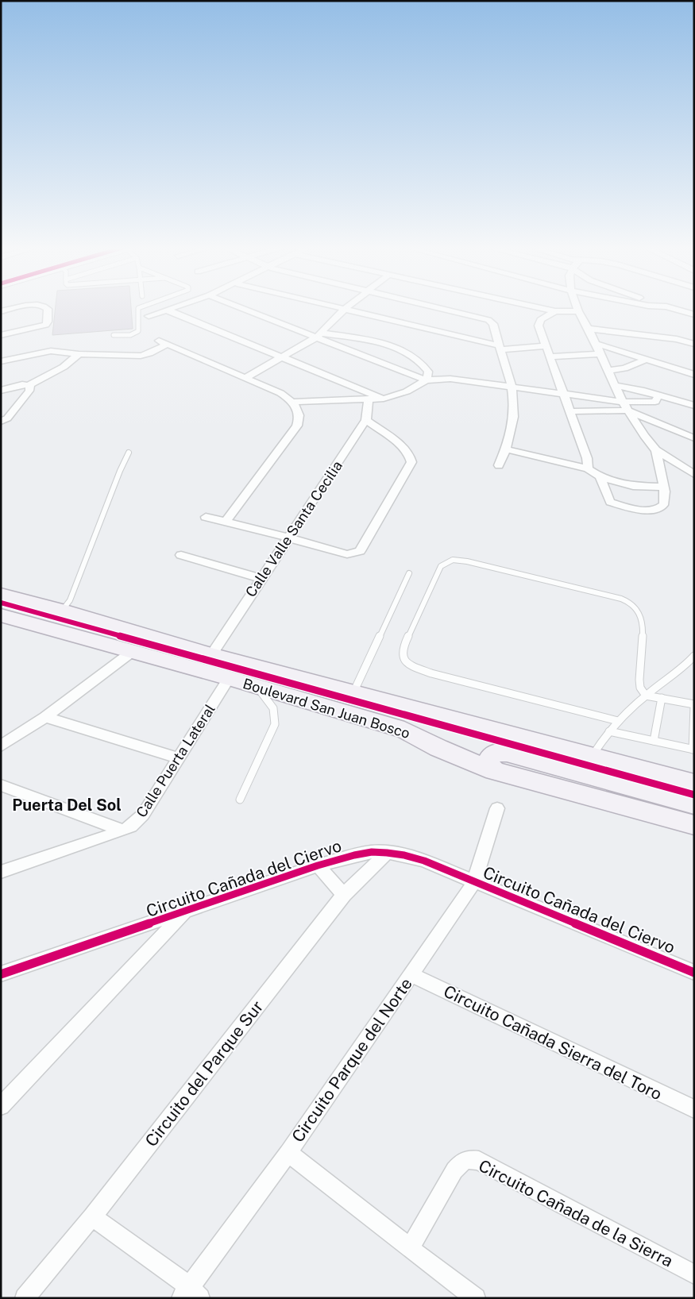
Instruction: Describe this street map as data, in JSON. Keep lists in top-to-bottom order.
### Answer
{
  "streets": {
    "main road": ["Boulevard San Juan Bosco"],
    "street": [
      "Calle Valle Santa Cecilia",
      "Calle Puerta Lateral",
      "Circuito Cañada del Ciervo",
      "Circuito Cañada Sierra del Toro",
      "Circuito Parque del Norte",
      "Circuito del Parque Sur",
      "Circuito Cañada de la Sierra"
    ]
  },
  "crossings": [
    ["Calle Valle Santa Cecilia", "Boulevard San Juan Bosco"],
    ["Boulevard San Juan Bosco", "Calle Puerta Lateral"],
    ["Circuito Cañada del Ciervo", "Circuito Parque del Norte"],
    ["Circuito Cañada del Ciervo", "Circuito del Parque Sur"],
    ["Circuito Cañada Sierra del Toro", "Circuito Parque del Norte"]
  ],
  "districts": ["Puerta Del Sol"]
}
